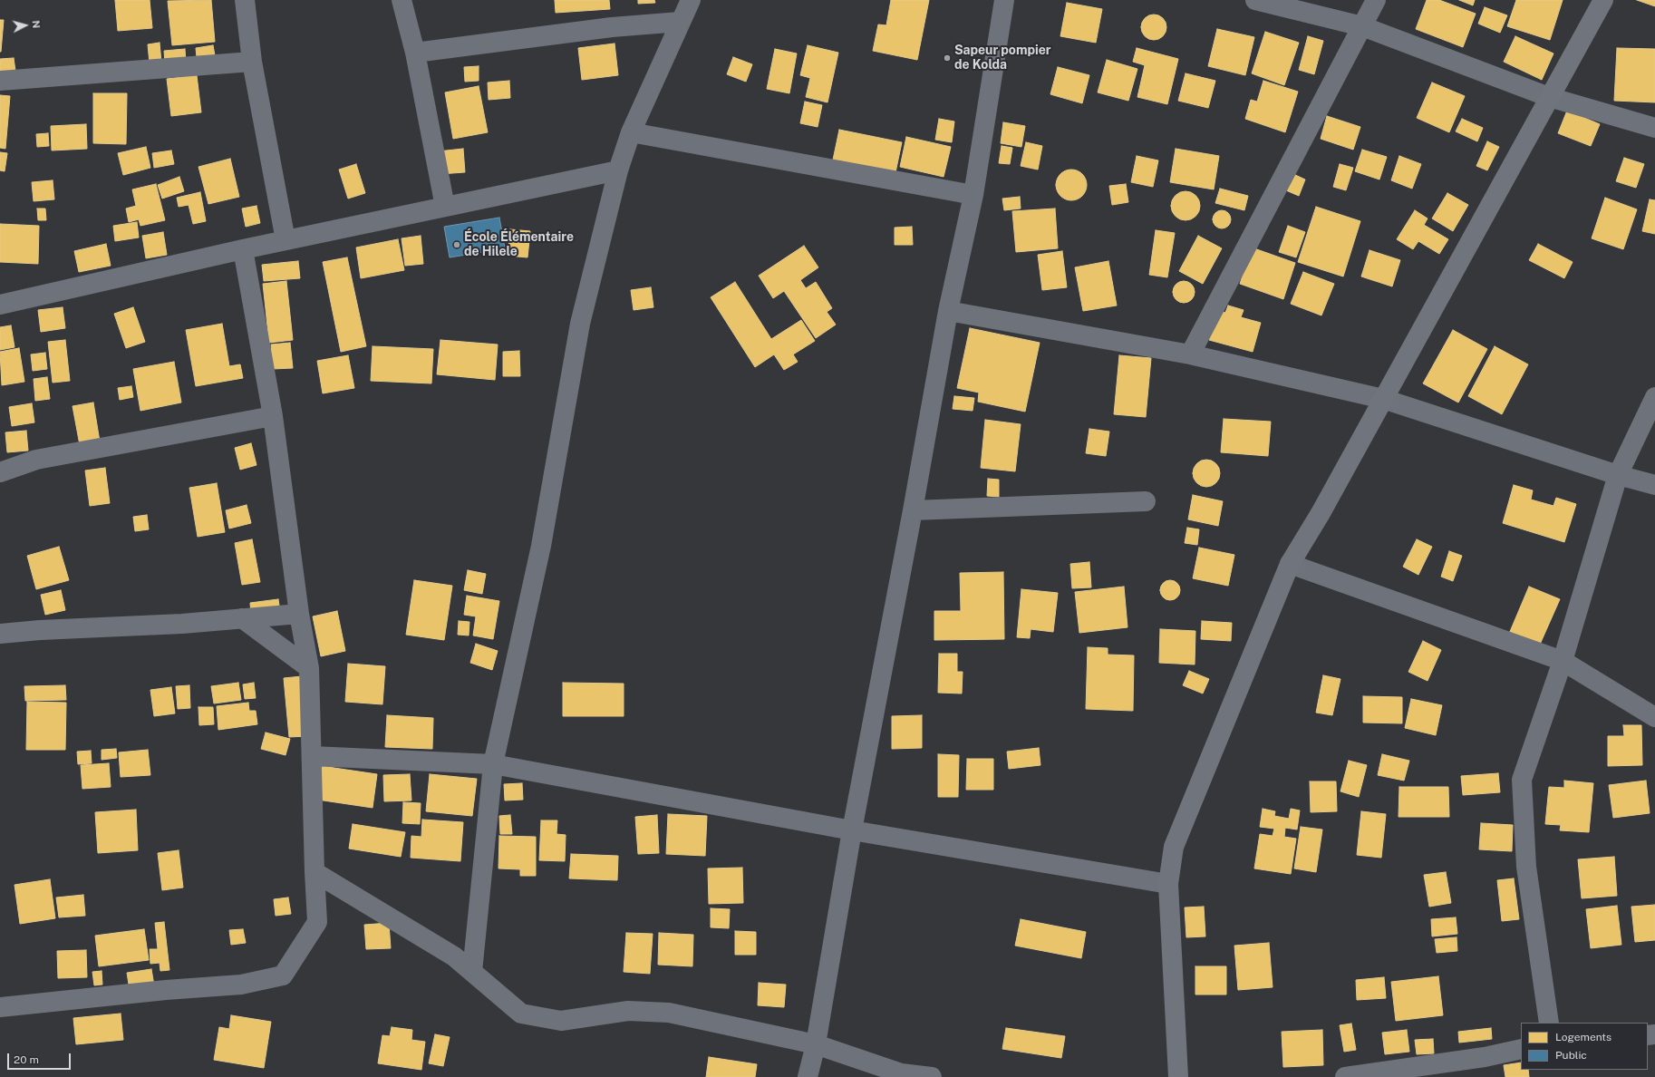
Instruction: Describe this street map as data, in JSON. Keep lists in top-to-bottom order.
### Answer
{
  "places": ["Sapeur pompier de Kolda", "École Élémentaire de Hilele"],
  "legend": ["Logements", "Public"],
  "scale_bar": "20 m",
  "north": "right"
}
